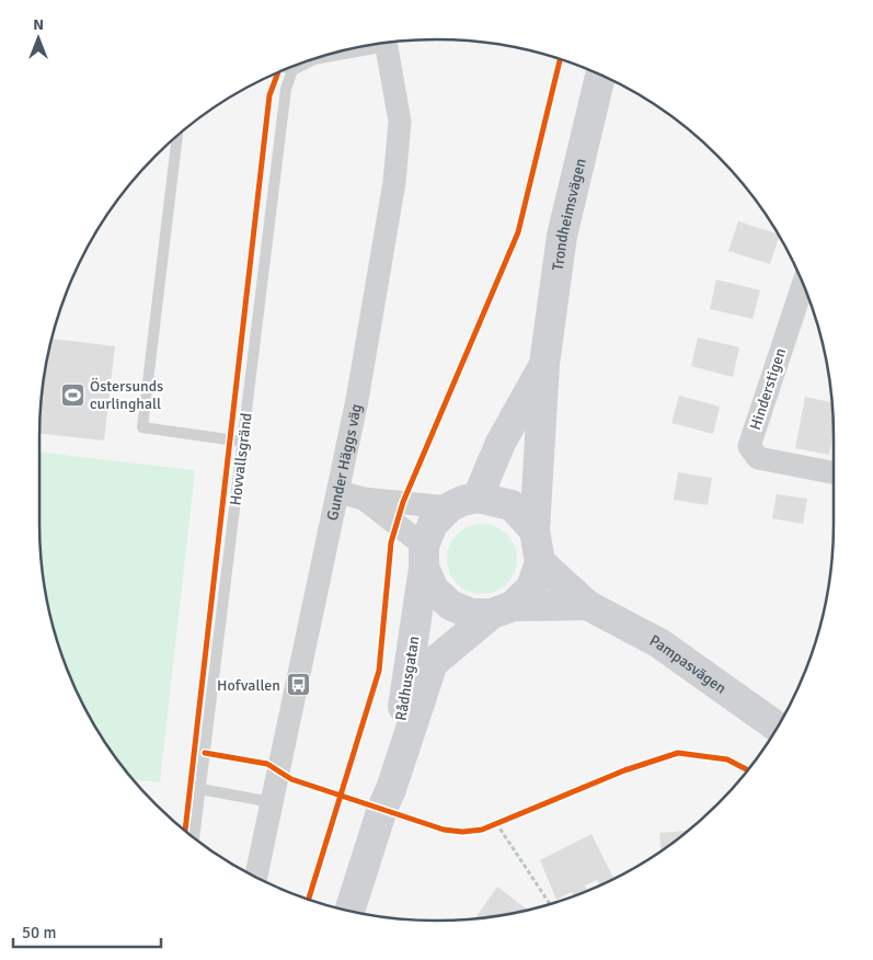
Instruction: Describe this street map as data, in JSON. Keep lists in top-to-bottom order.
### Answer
{
  "streets": {
    "main road": ["Trondheimsvägen", "Pampasvägen", "Rådhusgatan"],
    "street": ["Hinderstigen", "Gunder Häggs väg"],
    "lane": ["Hovvallsgränd"]
  },
  "crossings": [
    ["Trondheimsvägen", "Pampasvägen"],
    ["Trondheimsvägen", "Rådhusgatan"],
    ["Pampasvägen", "Rådhusgatan"]
  ],
  "places": {
    "sports": ["Östersunds curlinghall"],
    "bus stop": ["Hofvallen"]
  },
  "scale_bar": "50 m",
  "north": "top"
}
